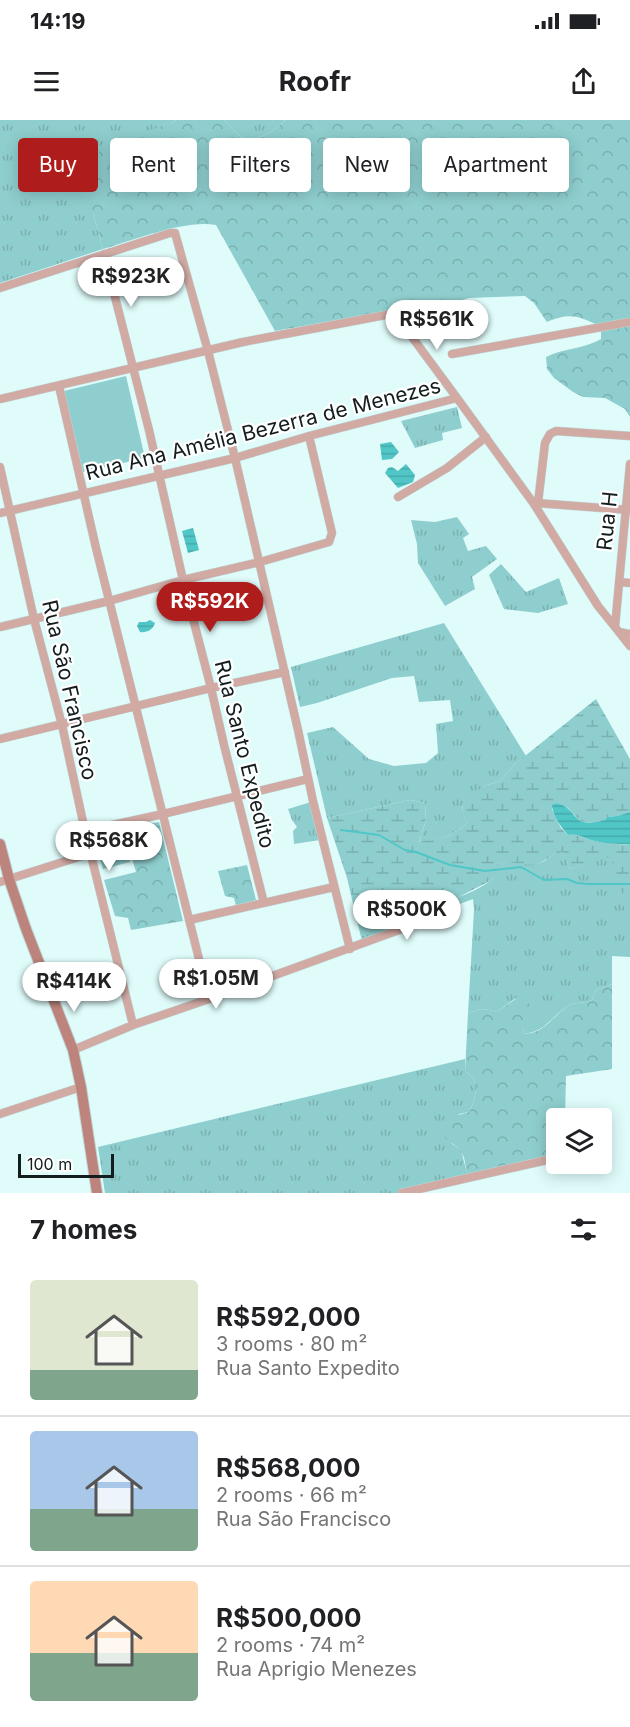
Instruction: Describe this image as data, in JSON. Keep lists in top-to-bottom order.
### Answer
{
  "streets": {
    "street": [
      "Rua Ana Amélia Bezerra de Menezes",
      "Rua H",
      "Rua São Francisco",
      "Rua Santo Expedito"
    ]
  },
  "crossings": [
    ["Rua Ana Amélia Bezerra de Menezes", "Rua H"],
    ["Rua Ana Amélia Bezerra de Menezes", "Rua São Francisco"],
    ["Rua Ana Amélia Bezerra de Menezes", "Rua Santo Expedito"]
  ],
  "scale_bar": "100 m",
  "page": {
    "status": "14:19",
    "header": "Roofr",
    "chip": [
      "Buy",
      "Rent",
      "Filters",
      "New",
      "Apartment"
    ],
    "price": [
      "R$923K",
      "R$561K",
      "R$592K",
      "R$568K",
      "R$500K",
      "R$1.05M",
      "R$414K"
    ],
    "scale": "100 m",
    "heading": "7 homes",
    "list": [
      {
        "name": "R$592,000",
        "note": "3 rooms · 80 m² · Rua Santo Expedito"
      },
      {
        "name": "R$568,000",
        "note": "2 rooms · 66 m² · Rua São Francisco"
      },
      {
        "name": "R$500,000",
        "note": "2 rooms · 74 m² · Rua Aprigio Menezes"
      }
    ]
  }
}
